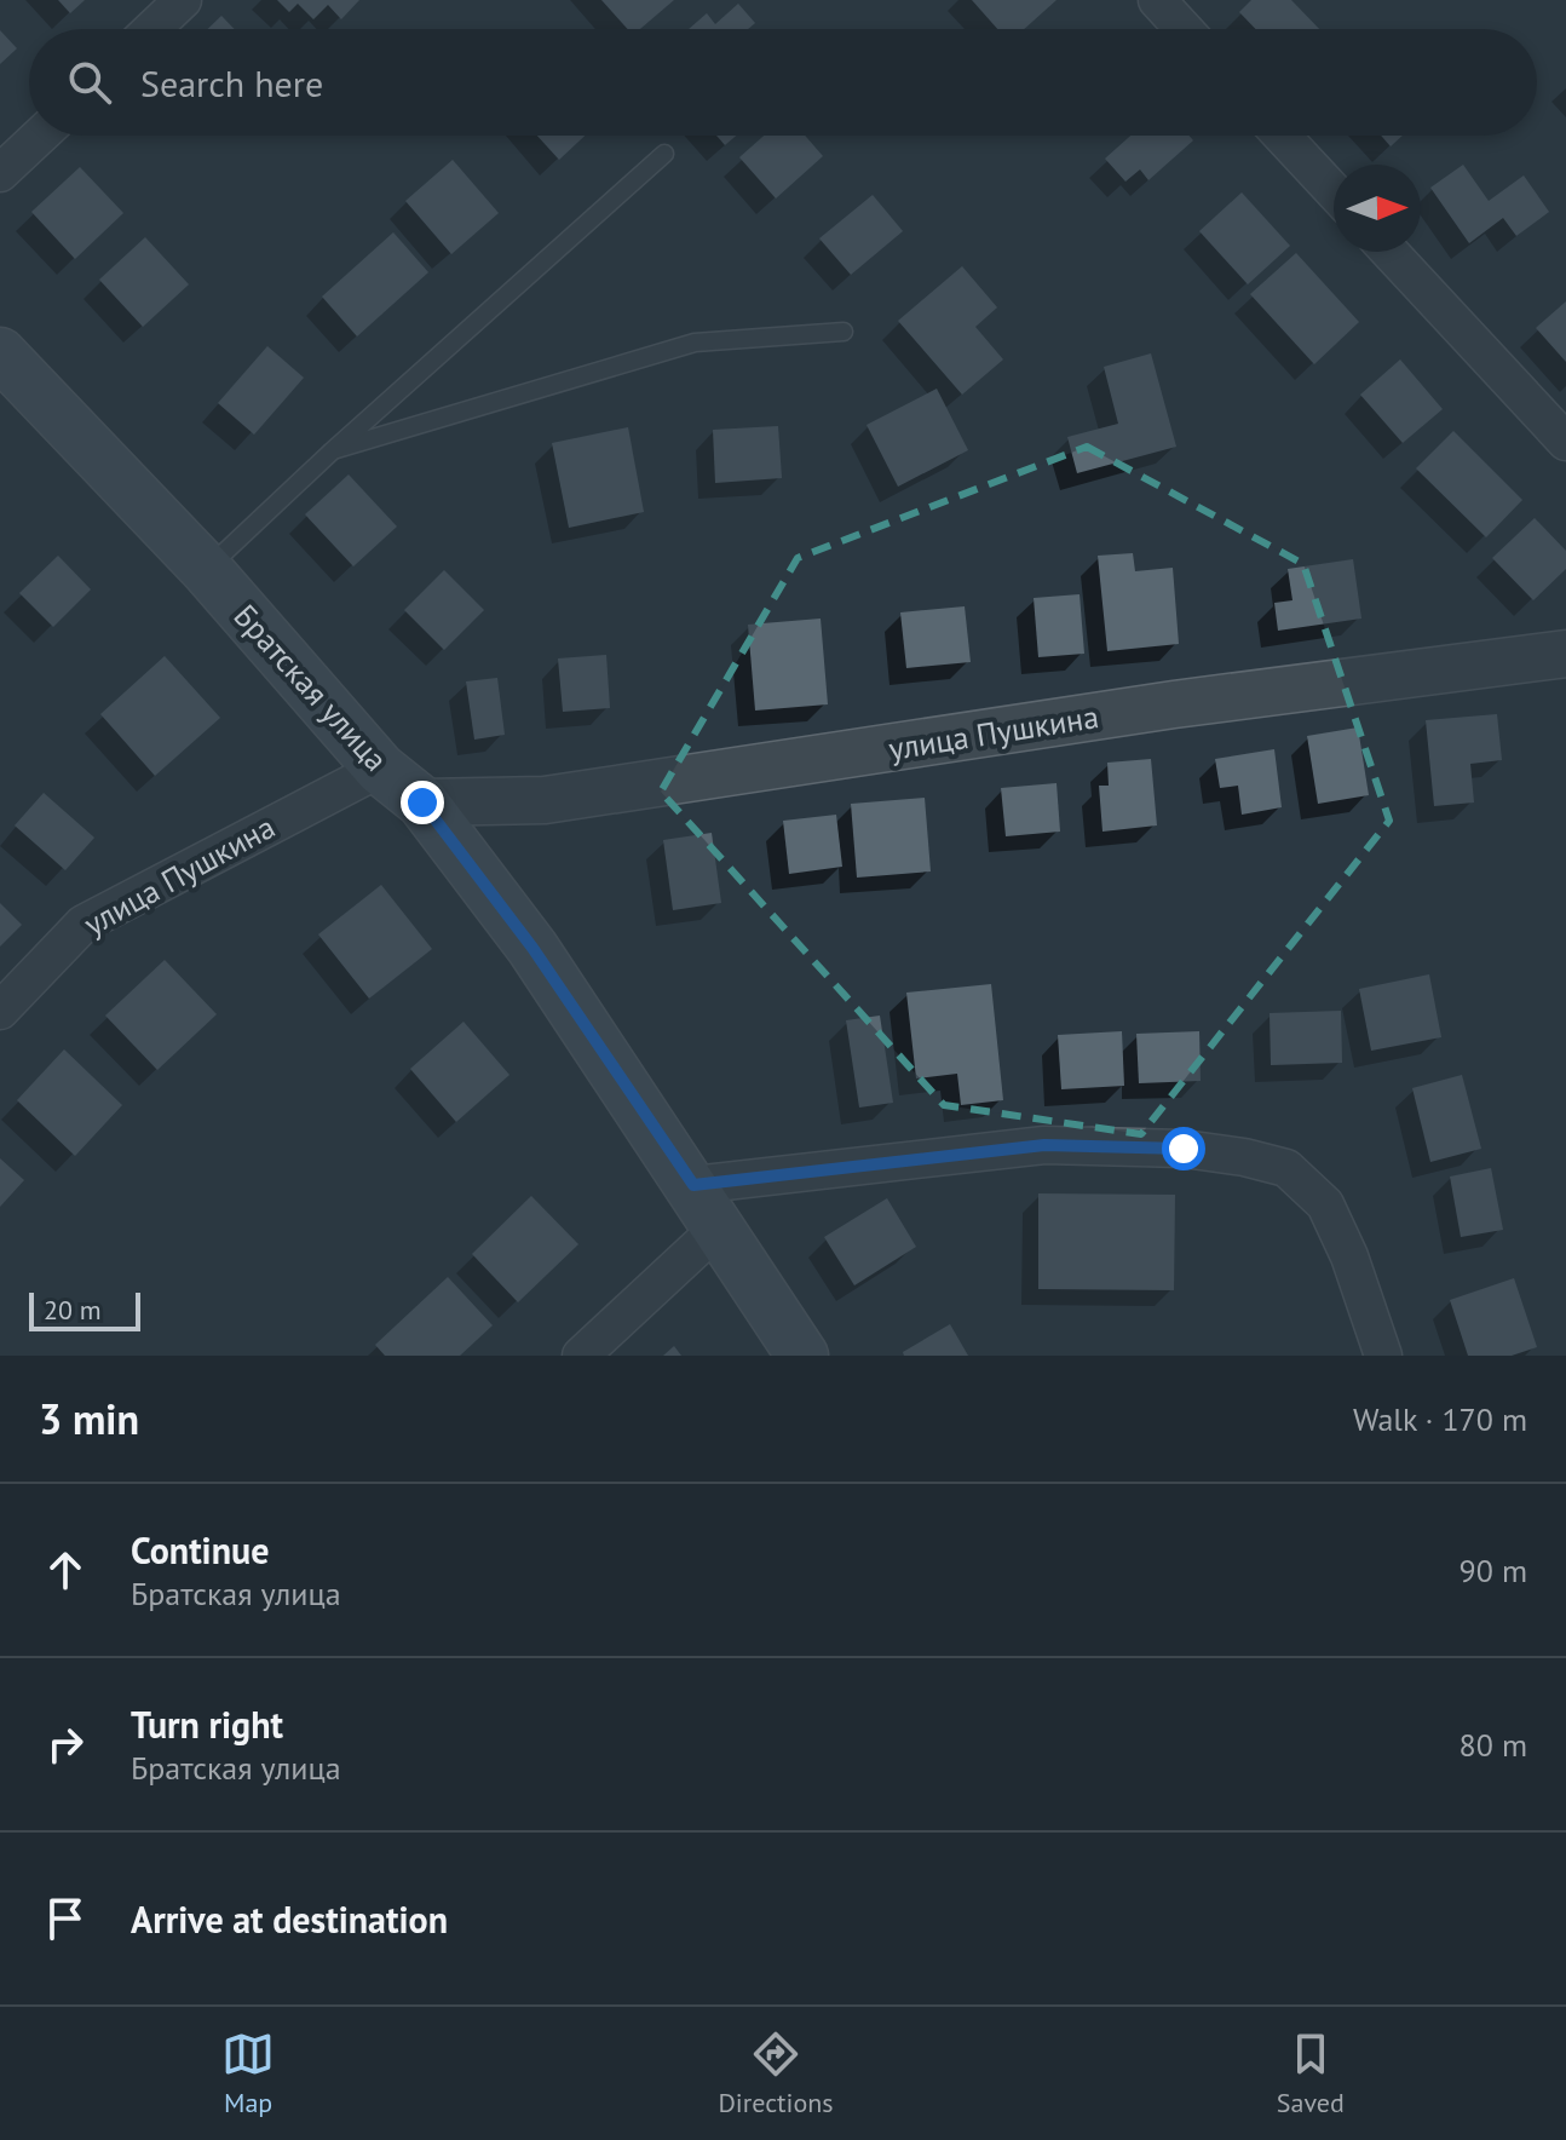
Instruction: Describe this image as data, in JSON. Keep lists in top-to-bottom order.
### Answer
{
  "streets": {
    "main road": ["Братская улица"],
    "street": ["улица Пушкина"]
  },
  "crossings": [
    ["Братская улица", "улица Пушкина"]
  ],
  "scale_bar": "20 m",
  "north": "right",
  "page": {
    "search": "Search here",
    "scale": "20 m",
    "heading": ["3 min", "Walk · 170 m"],
    "list": [
      ["Continue", "Братская улица", "90 m"],
      ["Turn right", "Братская улица", "80 m"],
      "Arrive at destination"
    ],
    "nav": ["Map", "Directions", "Saved"]
  }
}
